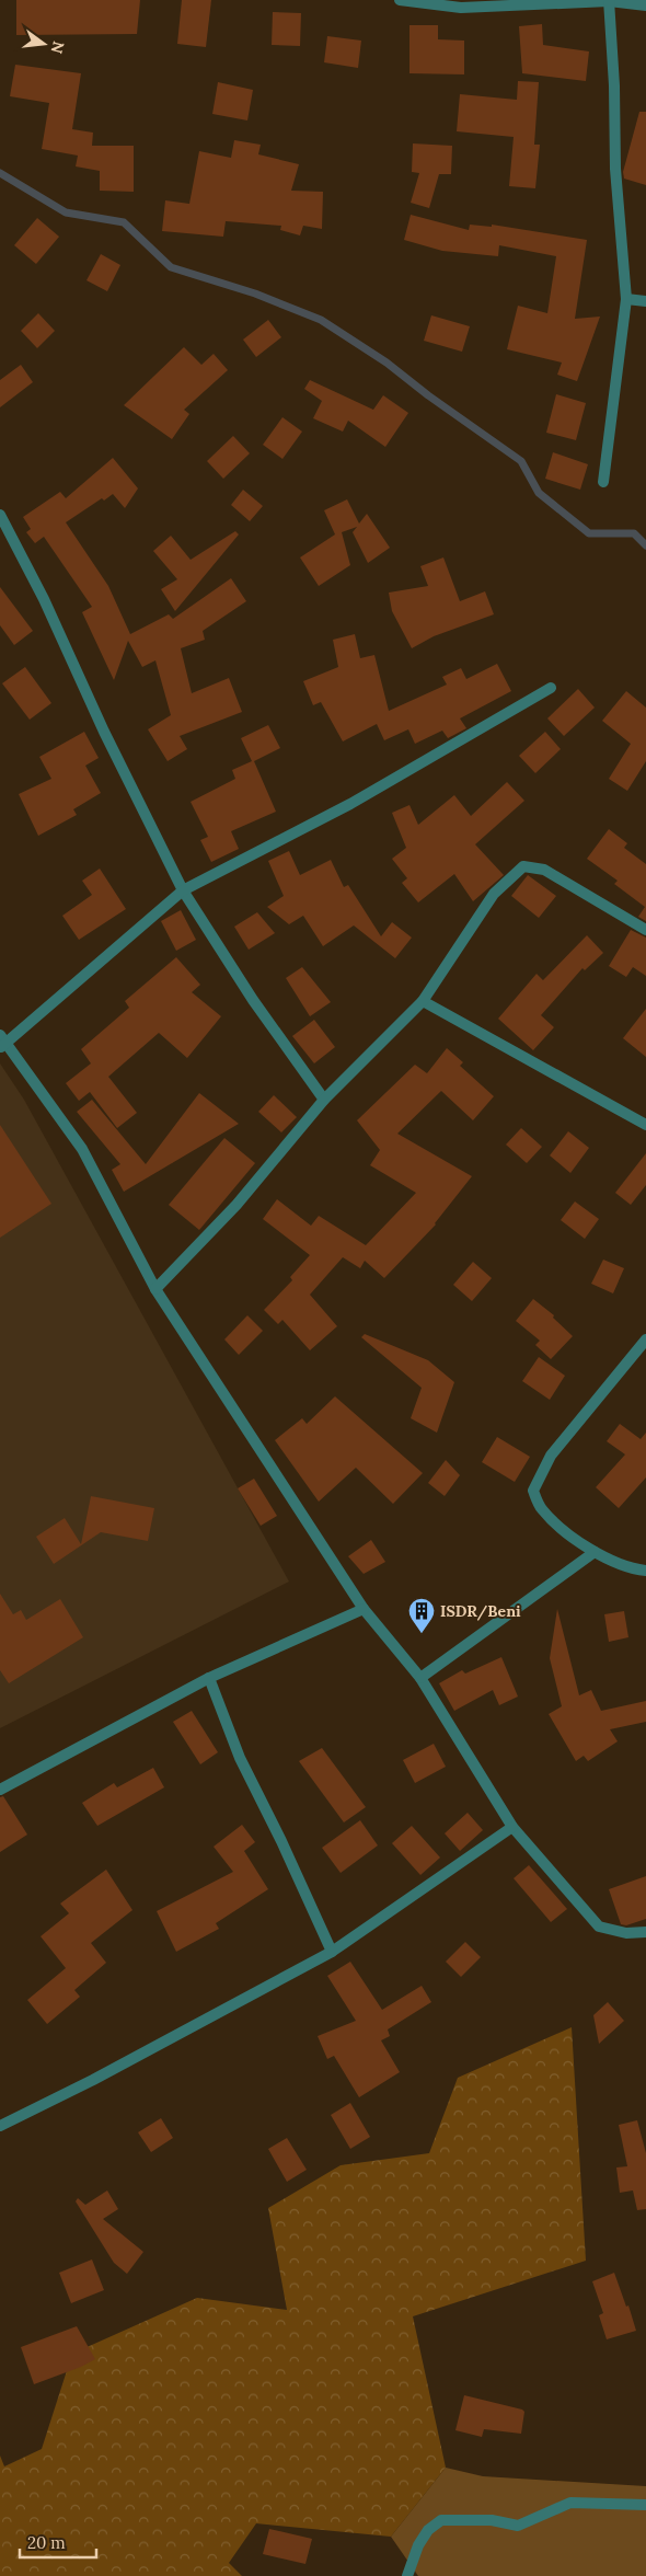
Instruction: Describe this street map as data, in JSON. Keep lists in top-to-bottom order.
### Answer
{
  "places": {
    "building": ["ISDR/Beni"]
  },
  "scale_bar": "20 m",
  "north": "right"
}
